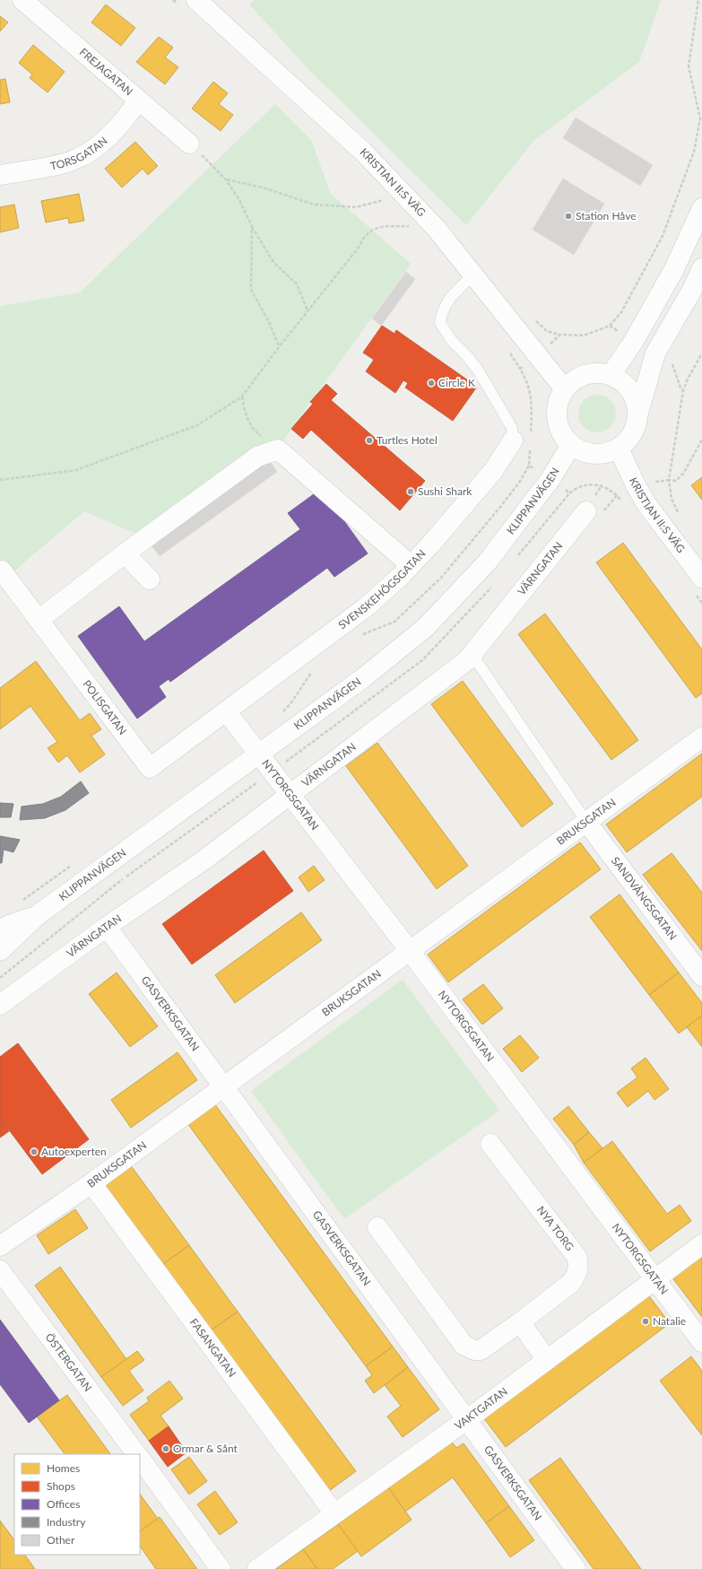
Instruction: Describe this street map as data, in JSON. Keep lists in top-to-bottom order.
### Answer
{
  "streets": {
    "street": [
      "FREJAGATAN",
      "TORSGATAN",
      "KRISTIAN II:S VÄG",
      "KLIPPANVÄGEN",
      "VÄRNGATAN",
      "SVENSKEHÖGSGATAN",
      "POLISGATAN",
      "NYTORGSGATAN",
      "BRUKSGATAN",
      "SANDVÅNGSGATAN",
      "GASVERKSGATAN",
      "NYA TORG",
      "FASANGATAN",
      "ÖSTERGATAN",
      "VAKTGATAN"
    ]
  },
  "crossings": [
    ["FREJAGATAN", "TORSGATAN"],
    ["KRISTIAN II:S VÄG", "KLIPPANVÄGEN"],
    ["KLIPPANVÄGEN", "NYTORGSGATAN"],
    ["VÄRNGATAN", "NYTORGSGATAN"],
    ["VÄRNGATAN", "GASVERKSGATAN"],
    ["SVENSKEHÖGSGATAN", "POLISGATAN"],
    ["SVENSKEHÖGSGATAN", "NYTORGSGATAN"],
    ["POLISGATAN", "NYTORGSGATAN"],
    ["NYTORGSGATAN", "BRUKSGATAN"],
    ["NYTORGSGATAN", "VAKTGATAN"],
    ["BRUKSGATAN", "SANDVÅNGSGATAN"],
    ["BRUKSGATAN", "GASVERKSGATAN"],
    ["BRUKSGATAN", "FASANGATAN"],
    ["GASVERKSGATAN", "VAKTGATAN"],
    ["FASANGATAN", "VAKTGATAN"]
  ],
  "places": [
    "Station Håve",
    "Circle K",
    "Turtles Hotel",
    "Sushi Shark",
    "Autoexperten",
    "Natalie",
    "Ormar & Sånt"
  ],
  "legend": [
    "Homes",
    "Shops",
    "Offices",
    "Industry",
    "Other"
  ]
}
